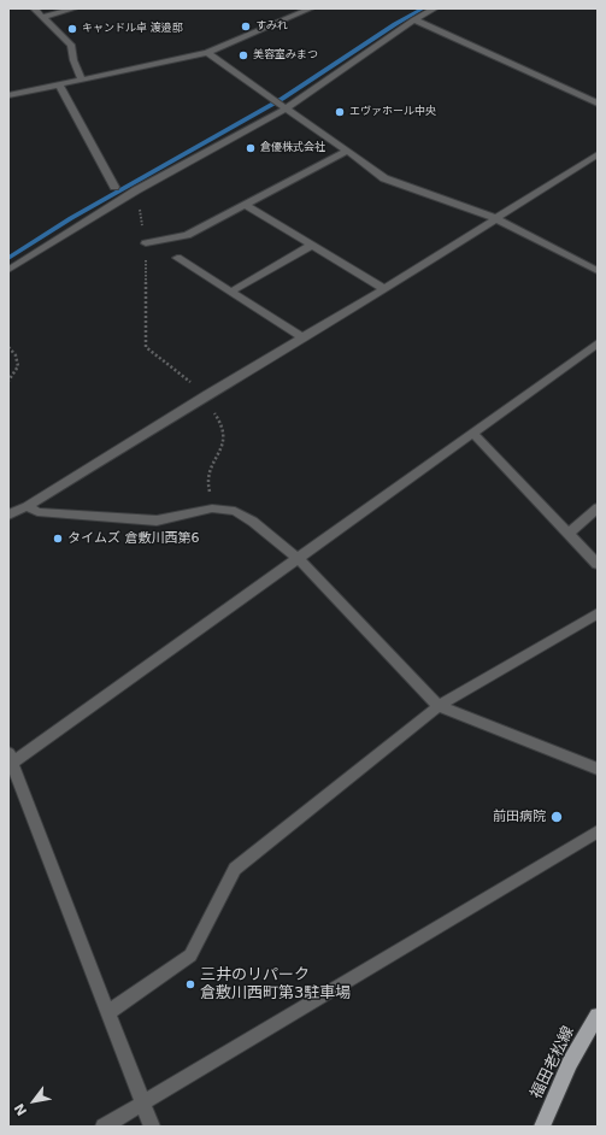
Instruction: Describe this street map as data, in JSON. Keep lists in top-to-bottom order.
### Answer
{
  "streets": {
    "main road": ["福田老松線"]
  },
  "places": [
    "すみれ",
    "キャンドル卓 渡邉邸",
    "美容室みまつ",
    "エヴァホール中央",
    "倉優株式会社",
    "タイムズ 倉敷川西第6",
    "前田病院",
    "三井のリパーク 倉敷川西町第3駐車場"
  ],
  "north": "bottom left"
}
